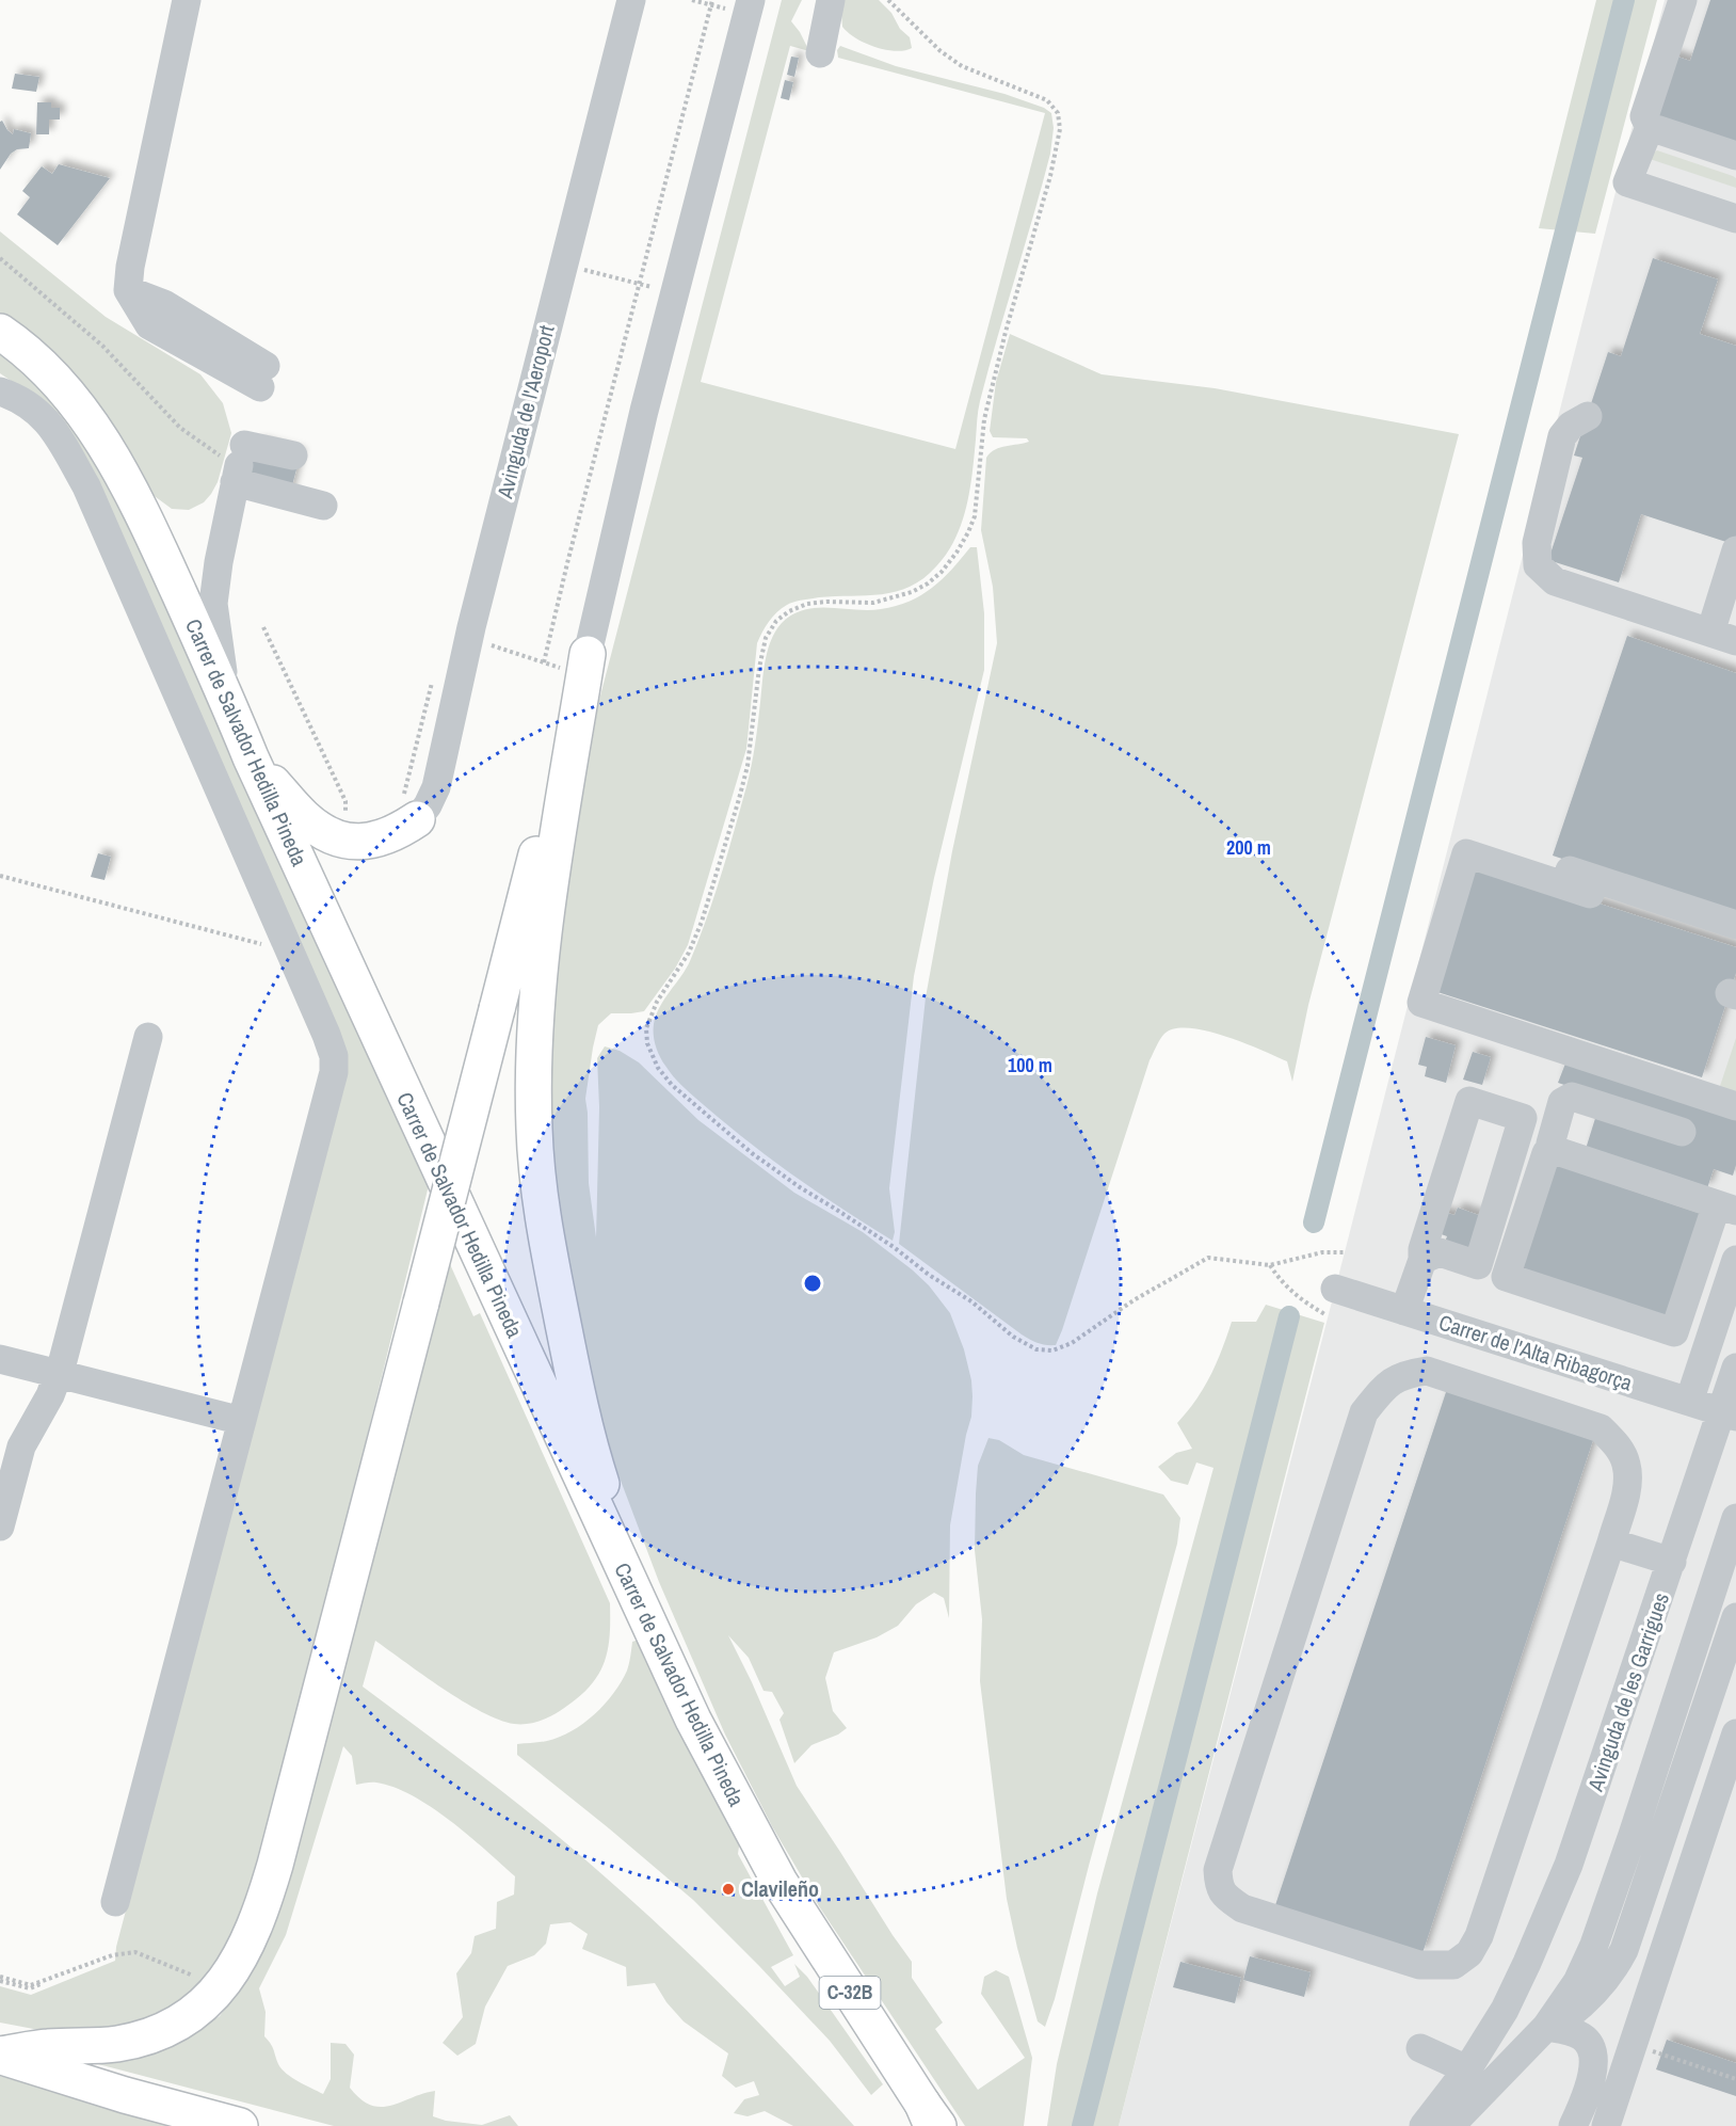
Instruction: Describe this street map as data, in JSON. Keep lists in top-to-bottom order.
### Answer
{
  "streets": {
    "main road": ["Carrer de Salvador Hedilla Pineda", "C-32B"],
    "street": ["Avinguda de l'Aeroport", "Carrer de l'Alta Ribagorça", "Avinguda de les Garrigues"]
  },
  "crossings": [
    ["Carrer de l'Alta Ribagorça", "Avinguda de les Garrigues"]
  ],
  "places": ["Clavileño"],
  "rings": ["200 m", "100 m"]
}
